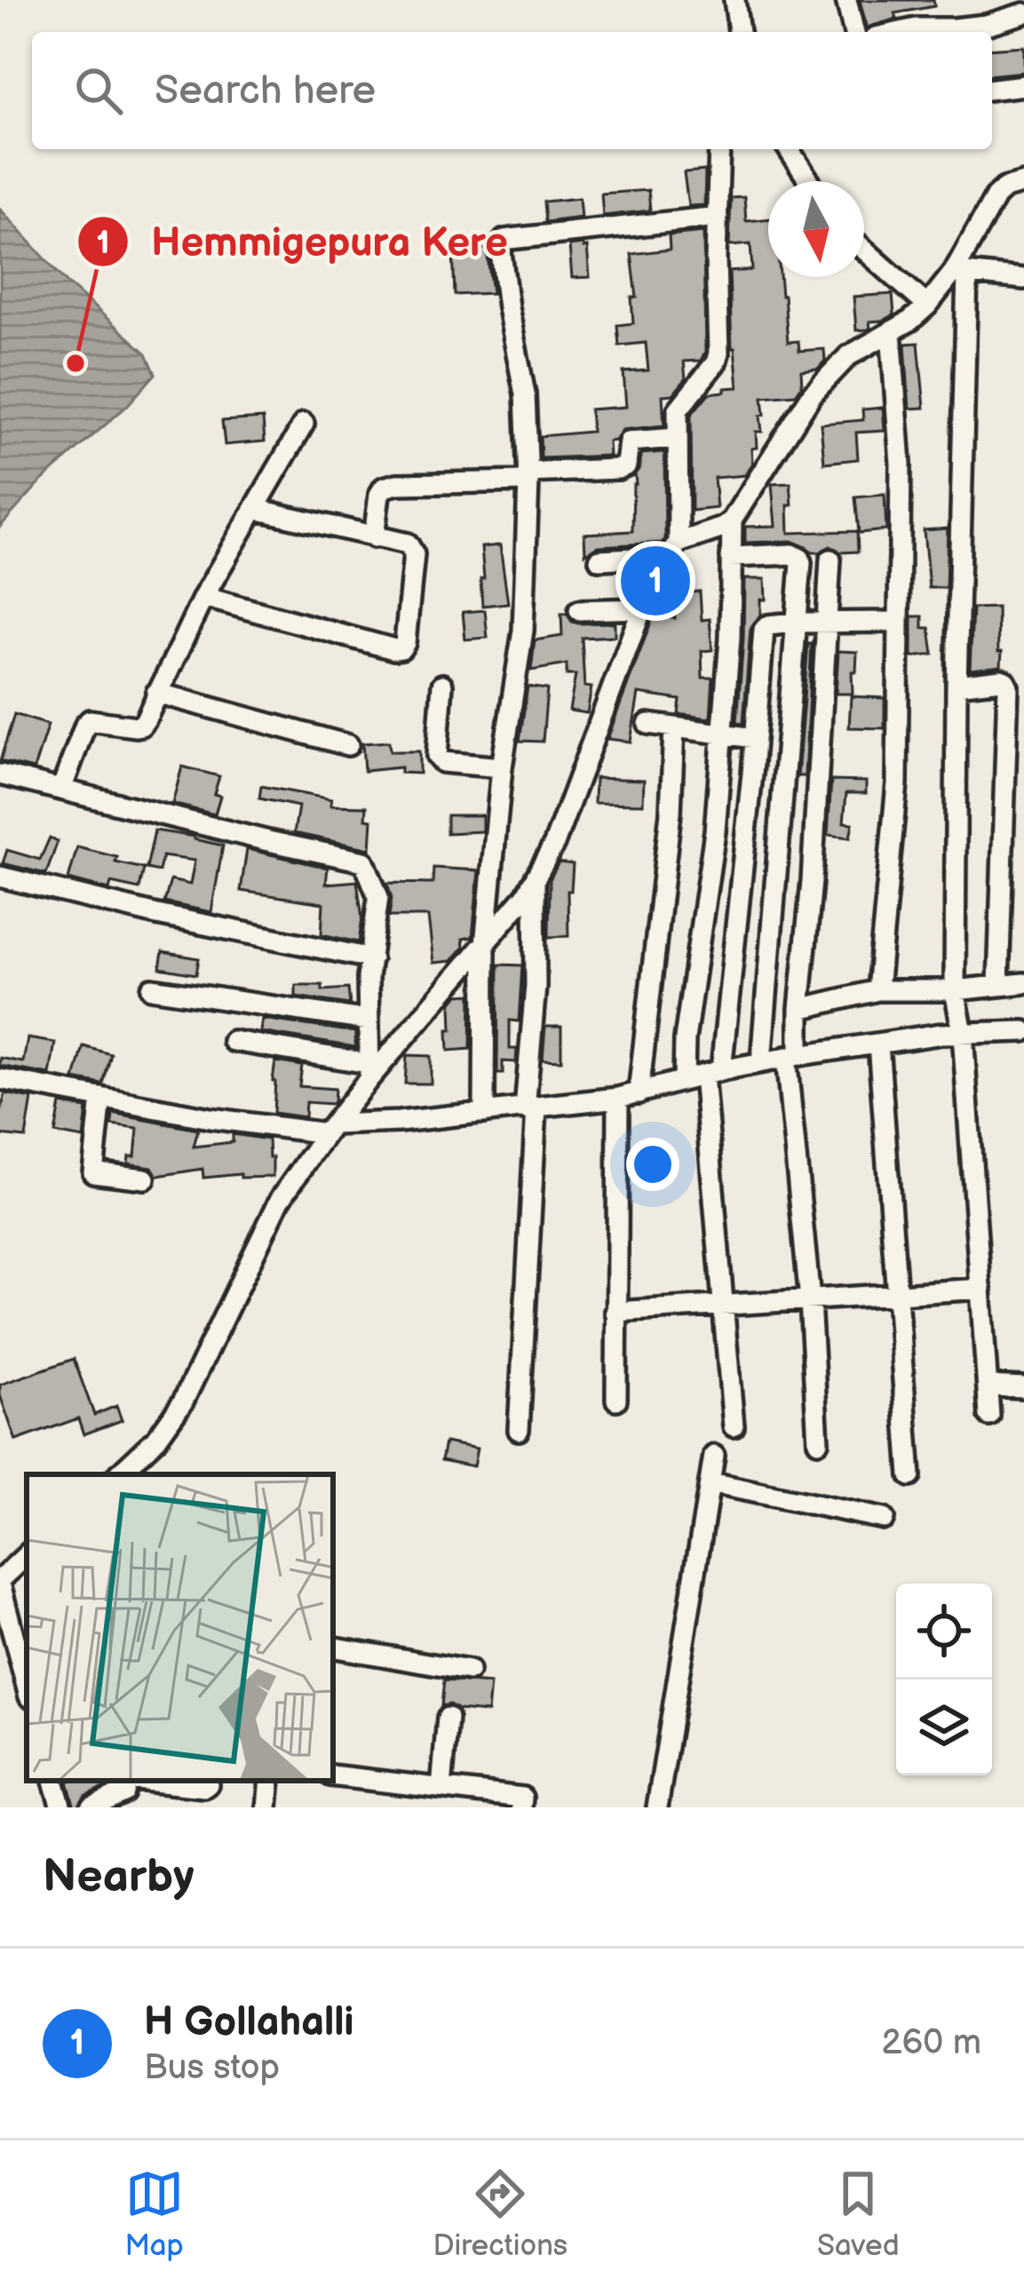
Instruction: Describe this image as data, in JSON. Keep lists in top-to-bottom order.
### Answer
{
  "places": ["Hemmigepura Kere"],
  "north": "bottom",
  "page": {
    "search": "Search here",
    "pins": "1",
    "heading": "Nearby",
    "list": [
      {
        "mark": "1",
        "name": "H Gollahalli",
        "note": "Bus stop",
        "value": "260 m"
      }
    ],
    "nav": ["Map", "Directions", "Saved"]
  }
}
